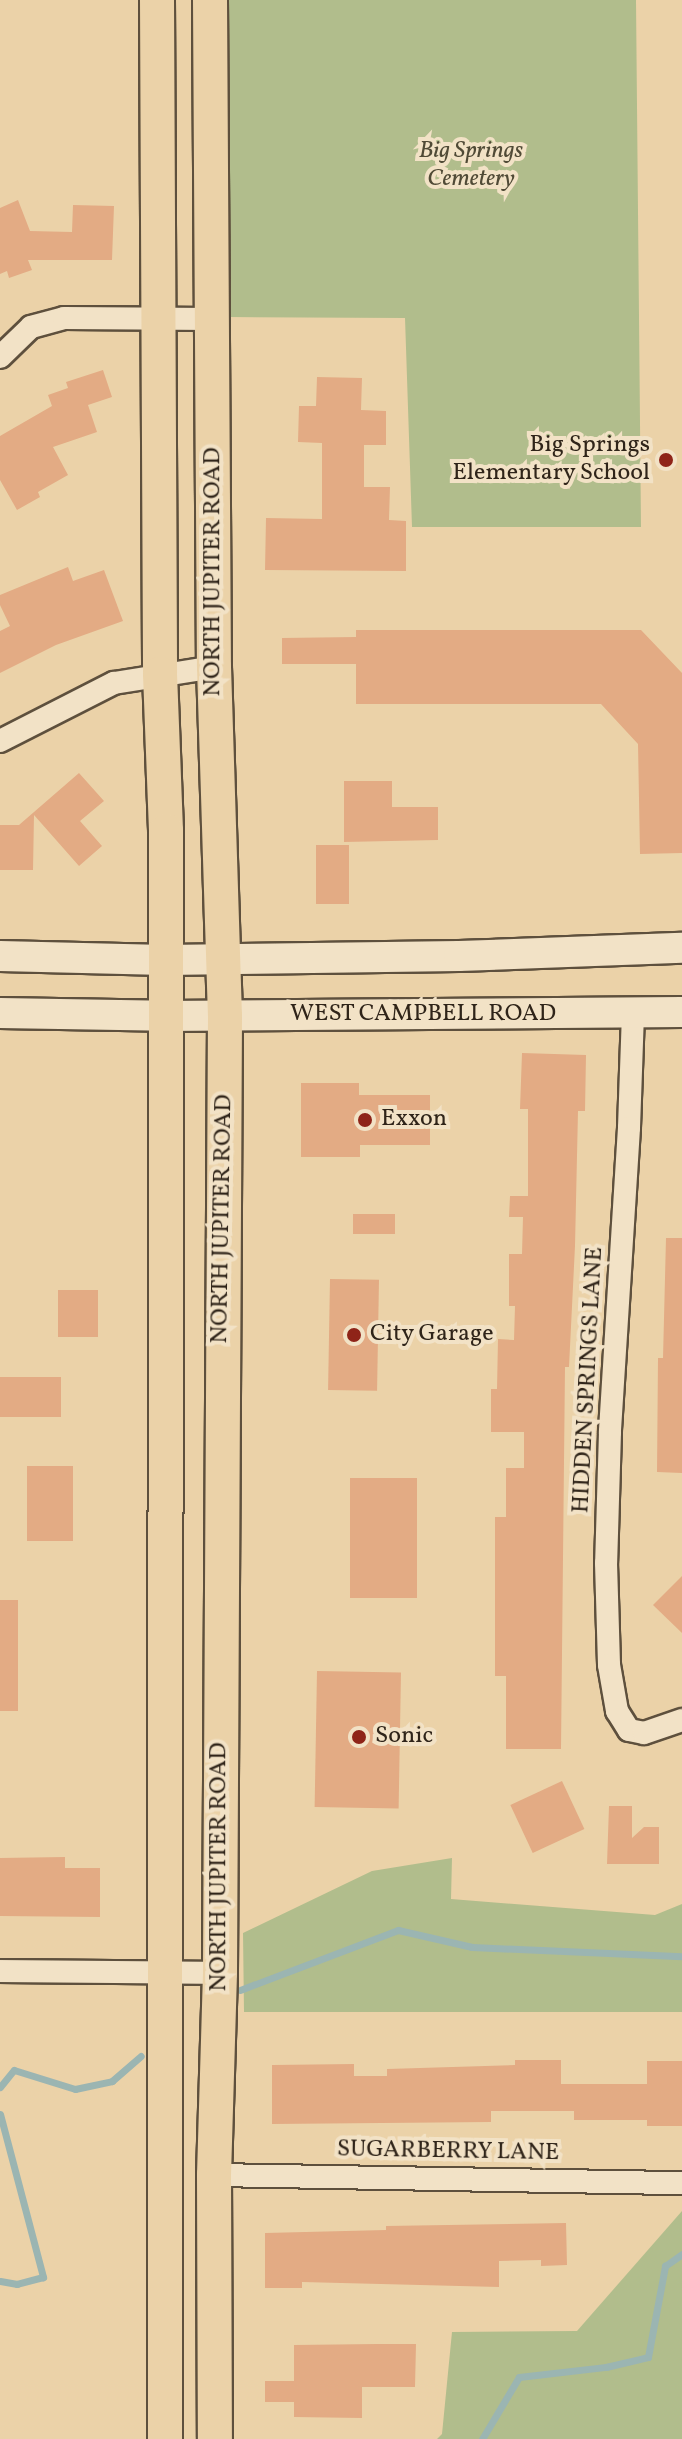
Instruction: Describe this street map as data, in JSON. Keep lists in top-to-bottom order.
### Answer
{
  "streets": {
    "main road": ["NORTH JUPITER ROAD", "WEST CAMPBELL ROAD"],
    "street": ["HIDDEN SPRINGS LANE", "SUGARBERRY LANE"]
  },
  "crossings": [
    ["NORTH JUPITER ROAD", "WEST CAMPBELL ROAD"],
    ["NORTH JUPITER ROAD", "SUGARBERRY LANE"],
    ["WEST CAMPBELL ROAD", "HIDDEN SPRINGS LANE"]
  ],
  "parks": ["Big Springs Cemetery"],
  "places": [
    "Big Springs Elementary School",
    "Exxon",
    "City Garage",
    "Sonic"
  ]
}
